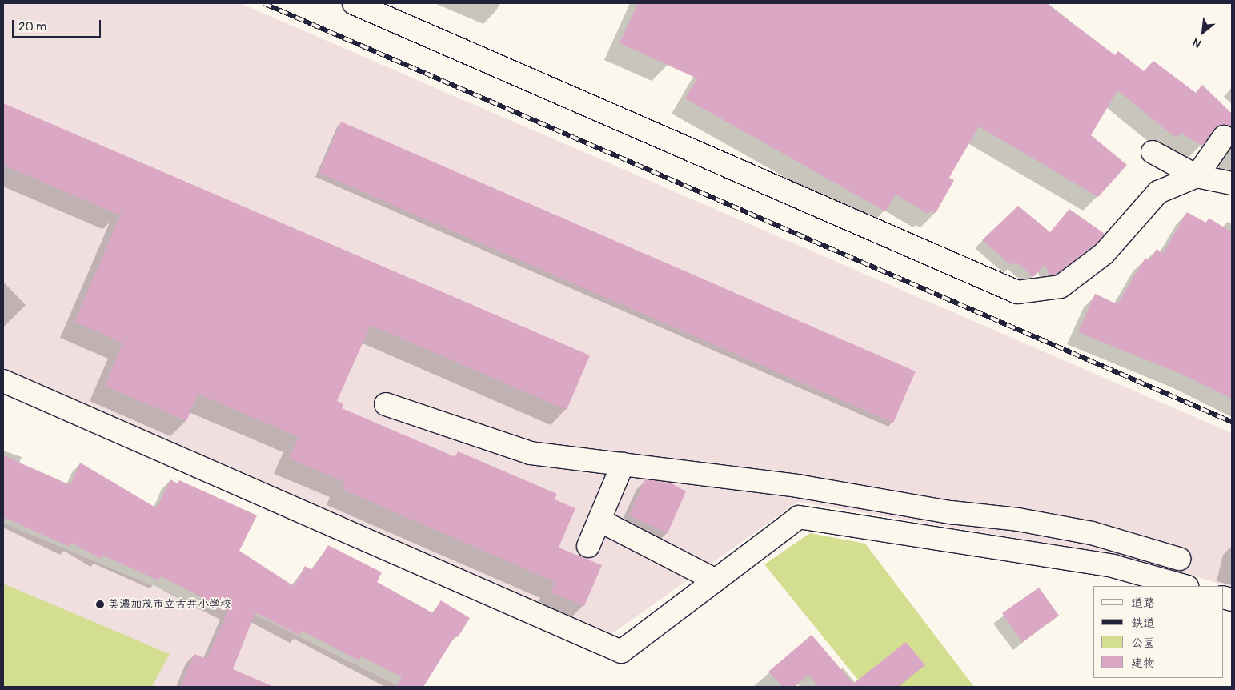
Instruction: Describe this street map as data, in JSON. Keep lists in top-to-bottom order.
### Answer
{
  "places": ["美濃加茂市立古井小学校"],
  "legend": [
    "道路",
    "鉄道",
    "公園",
    "建物"
  ],
  "scale_bar": "20 m",
  "north": "bottom left"
}
